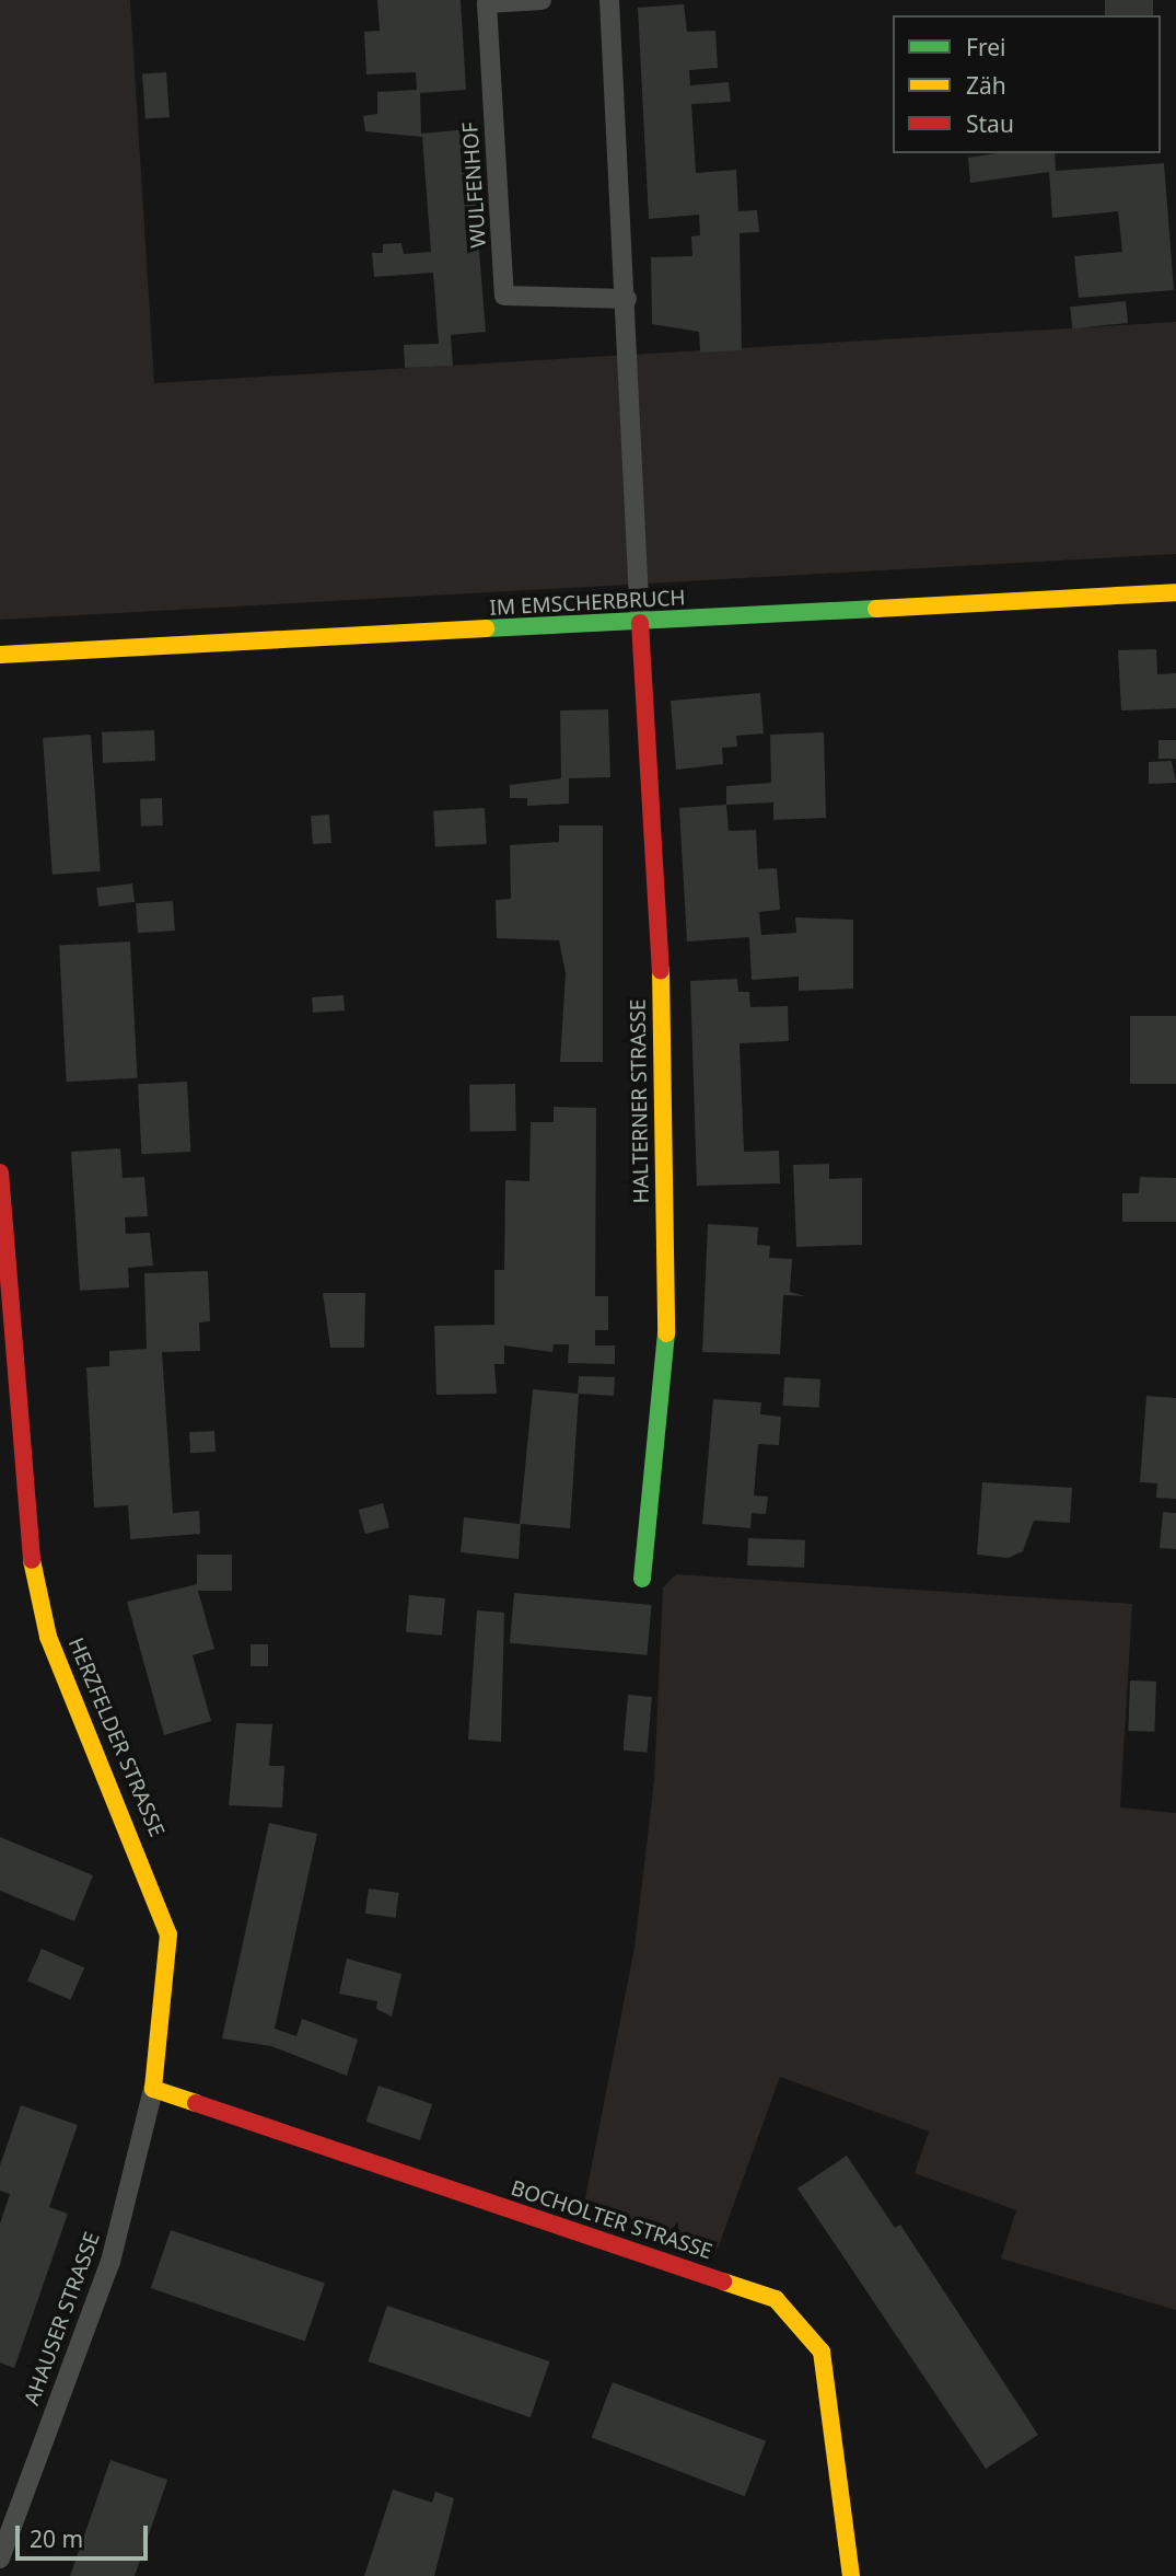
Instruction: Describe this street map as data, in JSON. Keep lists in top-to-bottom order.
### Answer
{
  "streets": {
    "street": [
      "IM EMSCHERBRUCH",
      "HALTERNER STRASSE",
      "HERZFELDER STRASSE",
      "BOCHOLTER STRASSE"
    ],
    "lane": ["WULFENHOF", "AHAUSER STRASSE"]
  },
  "crossings": [
    ["IM EMSCHERBRUCH", "HALTERNER STRASSE"],
    ["HERZFELDER STRASSE", "BOCHOLTER STRASSE"],
    ["HERZFELDER STRASSE", "AHAUSER STRASSE"],
    ["BOCHOLTER STRASSE", "AHAUSER STRASSE"]
  ],
  "legend": ["Frei", "Zäh", "Stau"],
  "scale_bar": "20 m"
}
